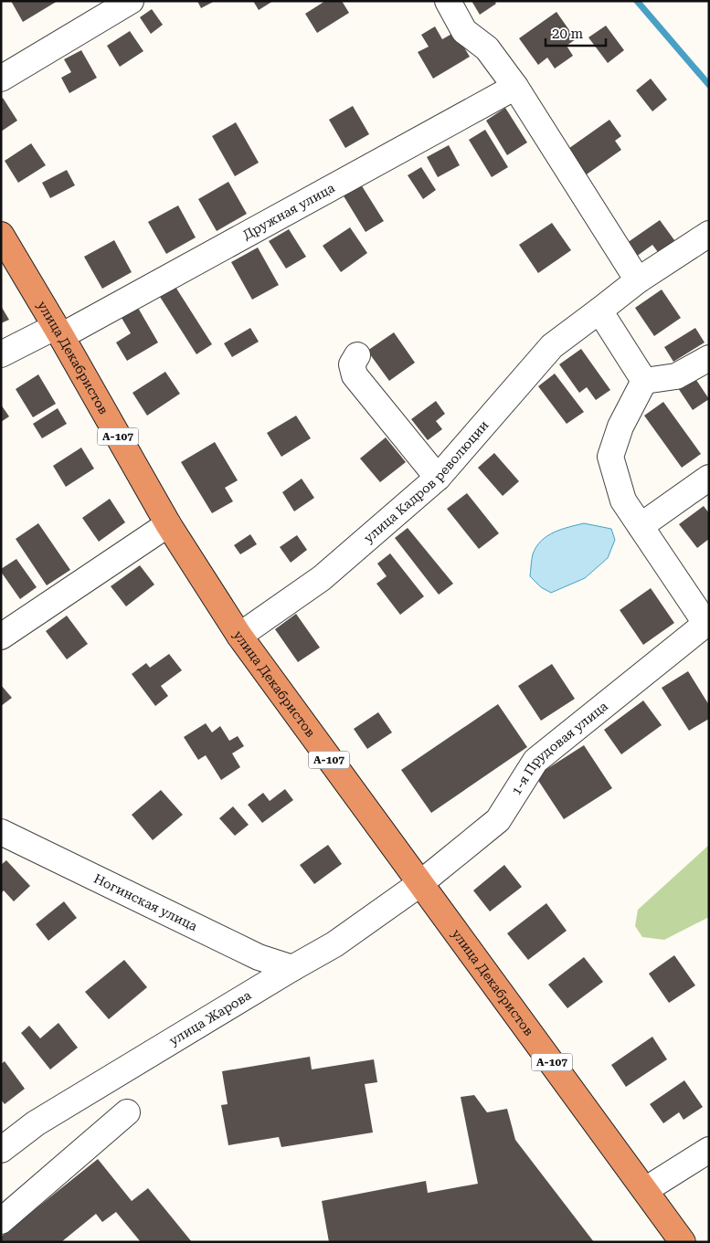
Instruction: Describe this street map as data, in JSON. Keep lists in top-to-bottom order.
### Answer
{
  "streets": {
    "highway": ["улица Декабристов", "А-107"],
    "street": [
      "Дружная улица",
      "улица Кадров революции",
      "1-я Прудовая улица",
      "Ногинская улица",
      "улица Жарова"
    ]
  },
  "crossings": [
    ["Дружная улица", "улица Декабристов"],
    ["улица Декабристов", "улица Кадров революции"],
    ["улица Декабристов", "1-я Прудовая улица"],
    ["улица Декабристов", "улица Жарова"],
    ["1-я Прудовая улица", "улица Жарова"],
    ["Ногинская улица", "улица Жарова"]
  ],
  "scale_bar": "20 m"
}
